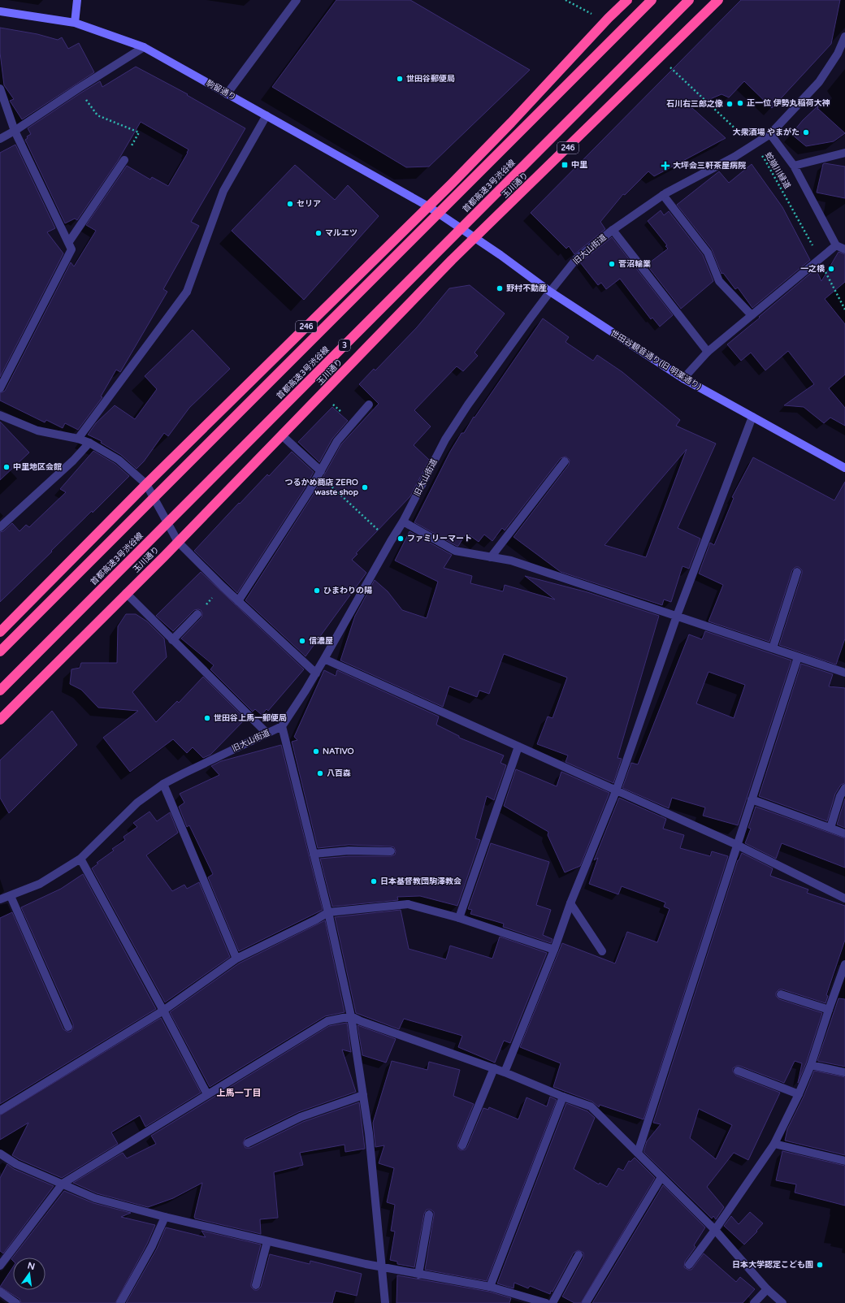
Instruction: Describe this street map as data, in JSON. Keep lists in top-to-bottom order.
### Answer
{
  "streets": {
    "highway": [
      "246",
      "玉川通り",
      "首都高速3号渋谷線",
      "3"
    ],
    "street": ["駒留通り", "旧大山街道", "世田谷観音通り(旧 明薬通り)"],
    "path": ["蛇崩川緑道"]
  },
  "crossings": [
    ["駒留通り", "246"],
    ["駒留通り", "玉川通り"],
    ["駒留通り", "世田谷観音通り(旧 明薬通り)"],
    ["蛇崩川緑道", "旧大山街道"],
    ["玉川通り", "世田谷観音通り(旧 明薬通り)"],
    ["旧大山街道", "世田谷観音通り(旧 明薬通り)"]
  ],
  "districts": ["上馬一丁目"],
  "places": {
    "other": [
      "世田谷郵便局",
      "正一位 伊勢丸稲荷大神",
      "石川右三郎之像",
      "大衆酒場 やまがた",
      "セリア",
      "マルエツ",
      "菅沼輪業",
      "一之橋",
      "野村不動産",
      "中里地区会館",
      "つるかめ商店 ZERO waste shop",
      "ファミリーマート",
      "ひまわりの陽",
      "信濃屋",
      "世田谷上馬一郵便局",
      "NATIVO",
      "八百森",
      "日本基督教団駒澤教会",
      "日本大学認定こども園"
    ],
    "transit": ["中里"],
    "health": ["大坪会三軒茶屋病院"]
  },
  "north": "top"
}
